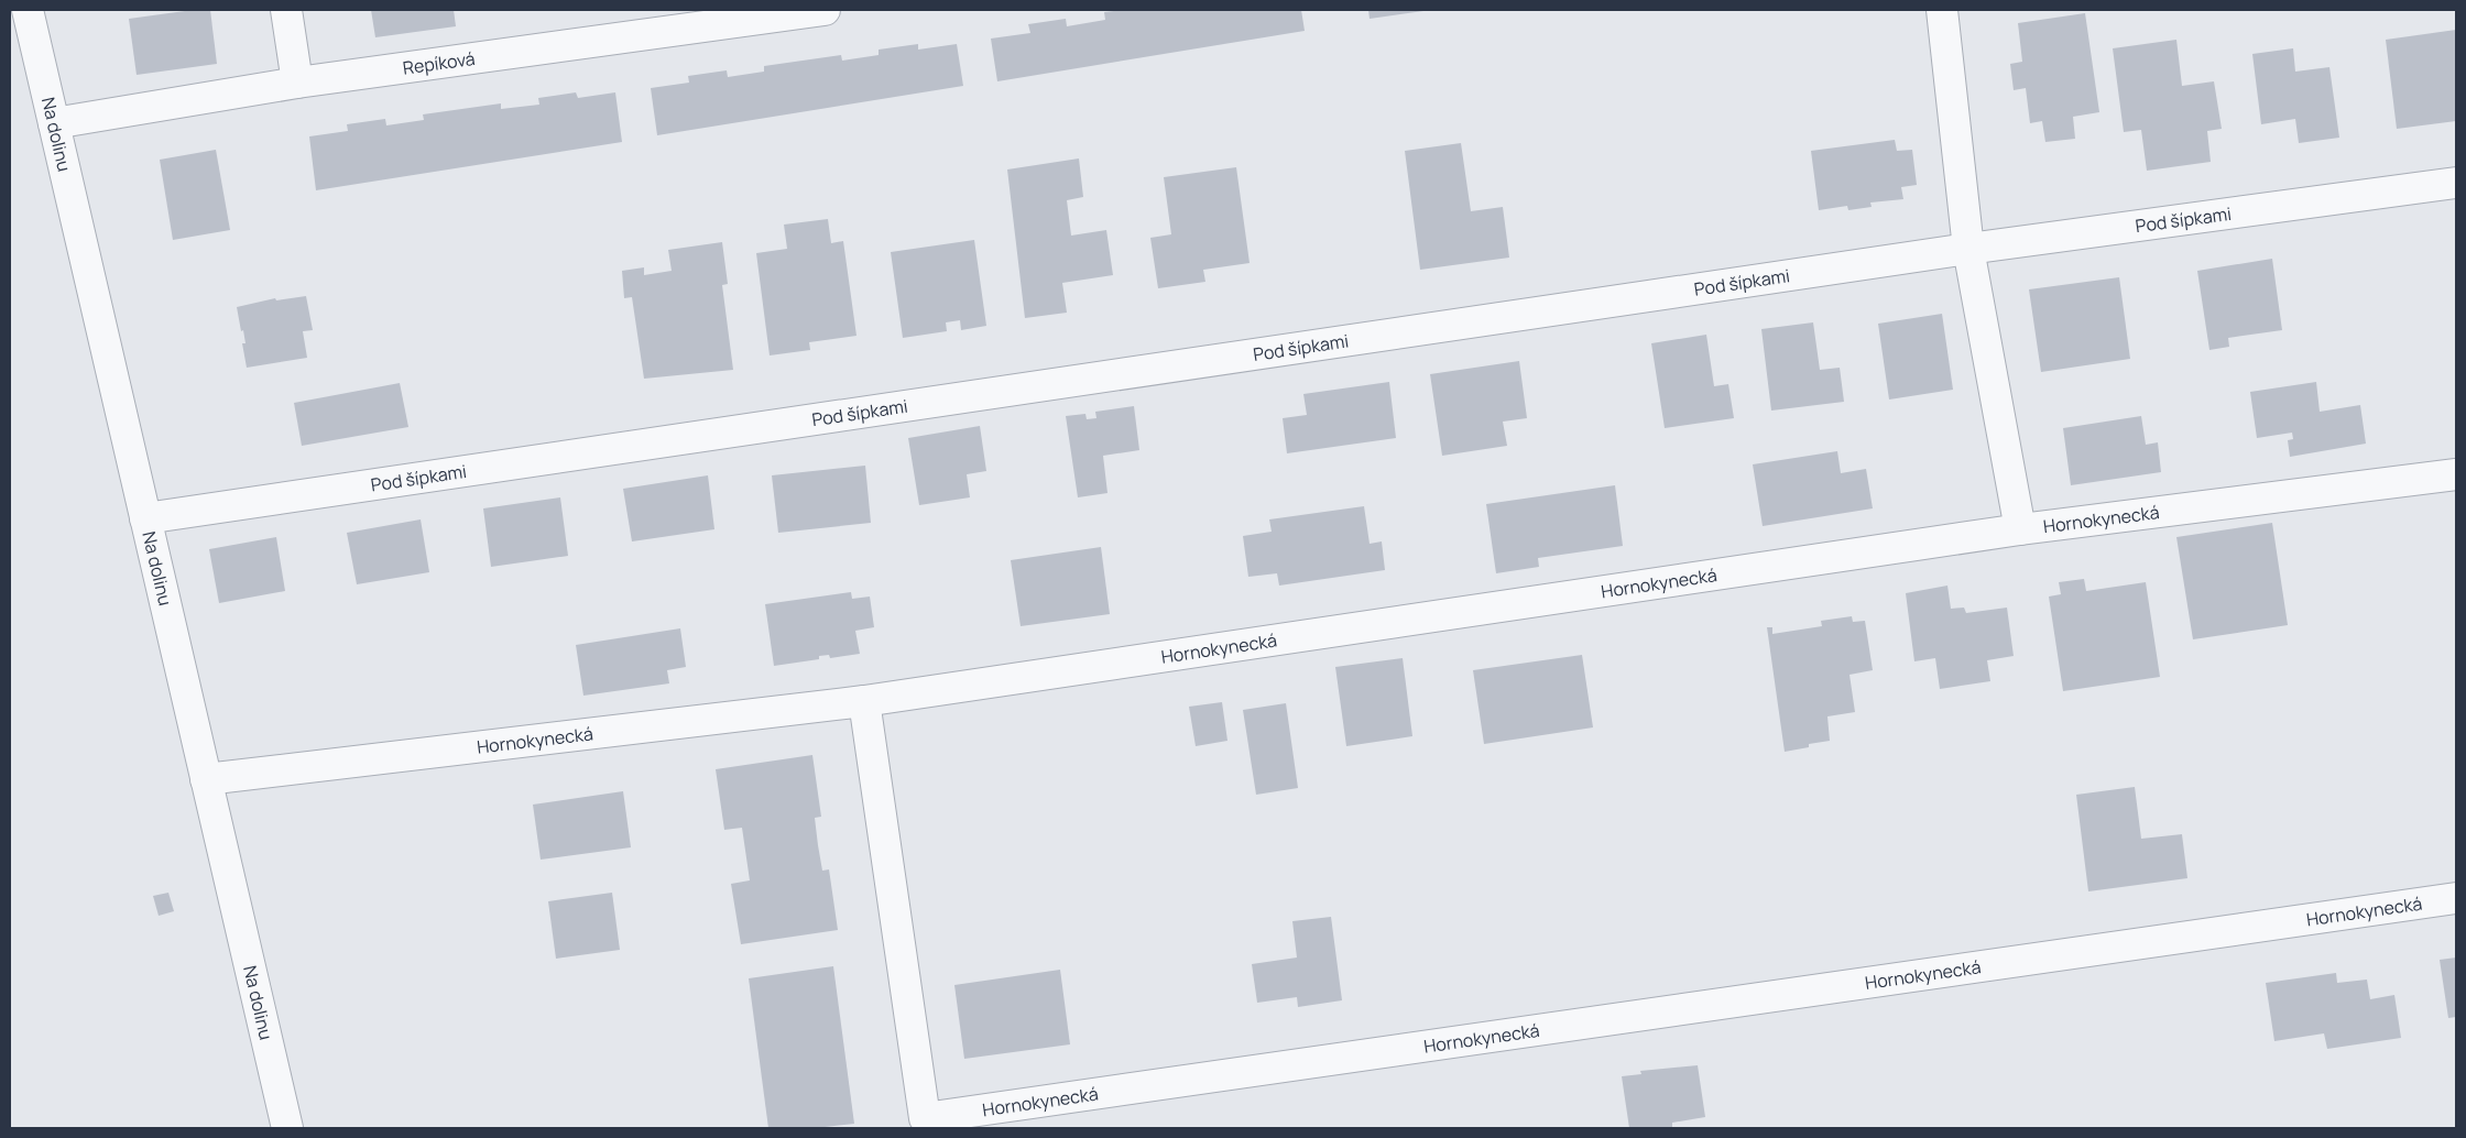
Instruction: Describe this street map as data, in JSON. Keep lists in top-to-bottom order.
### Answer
{
  "streets": {
    "street": [
      "Repíková",
      "Na dolinu",
      "Pod šípkami",
      "Hornokynecká"
    ]
  },
  "crossings": [
    ["Repíková", "Na dolinu"],
    ["Na dolinu", "Pod šípkami"],
    ["Na dolinu", "Hornokynecká"]
  ]
}
